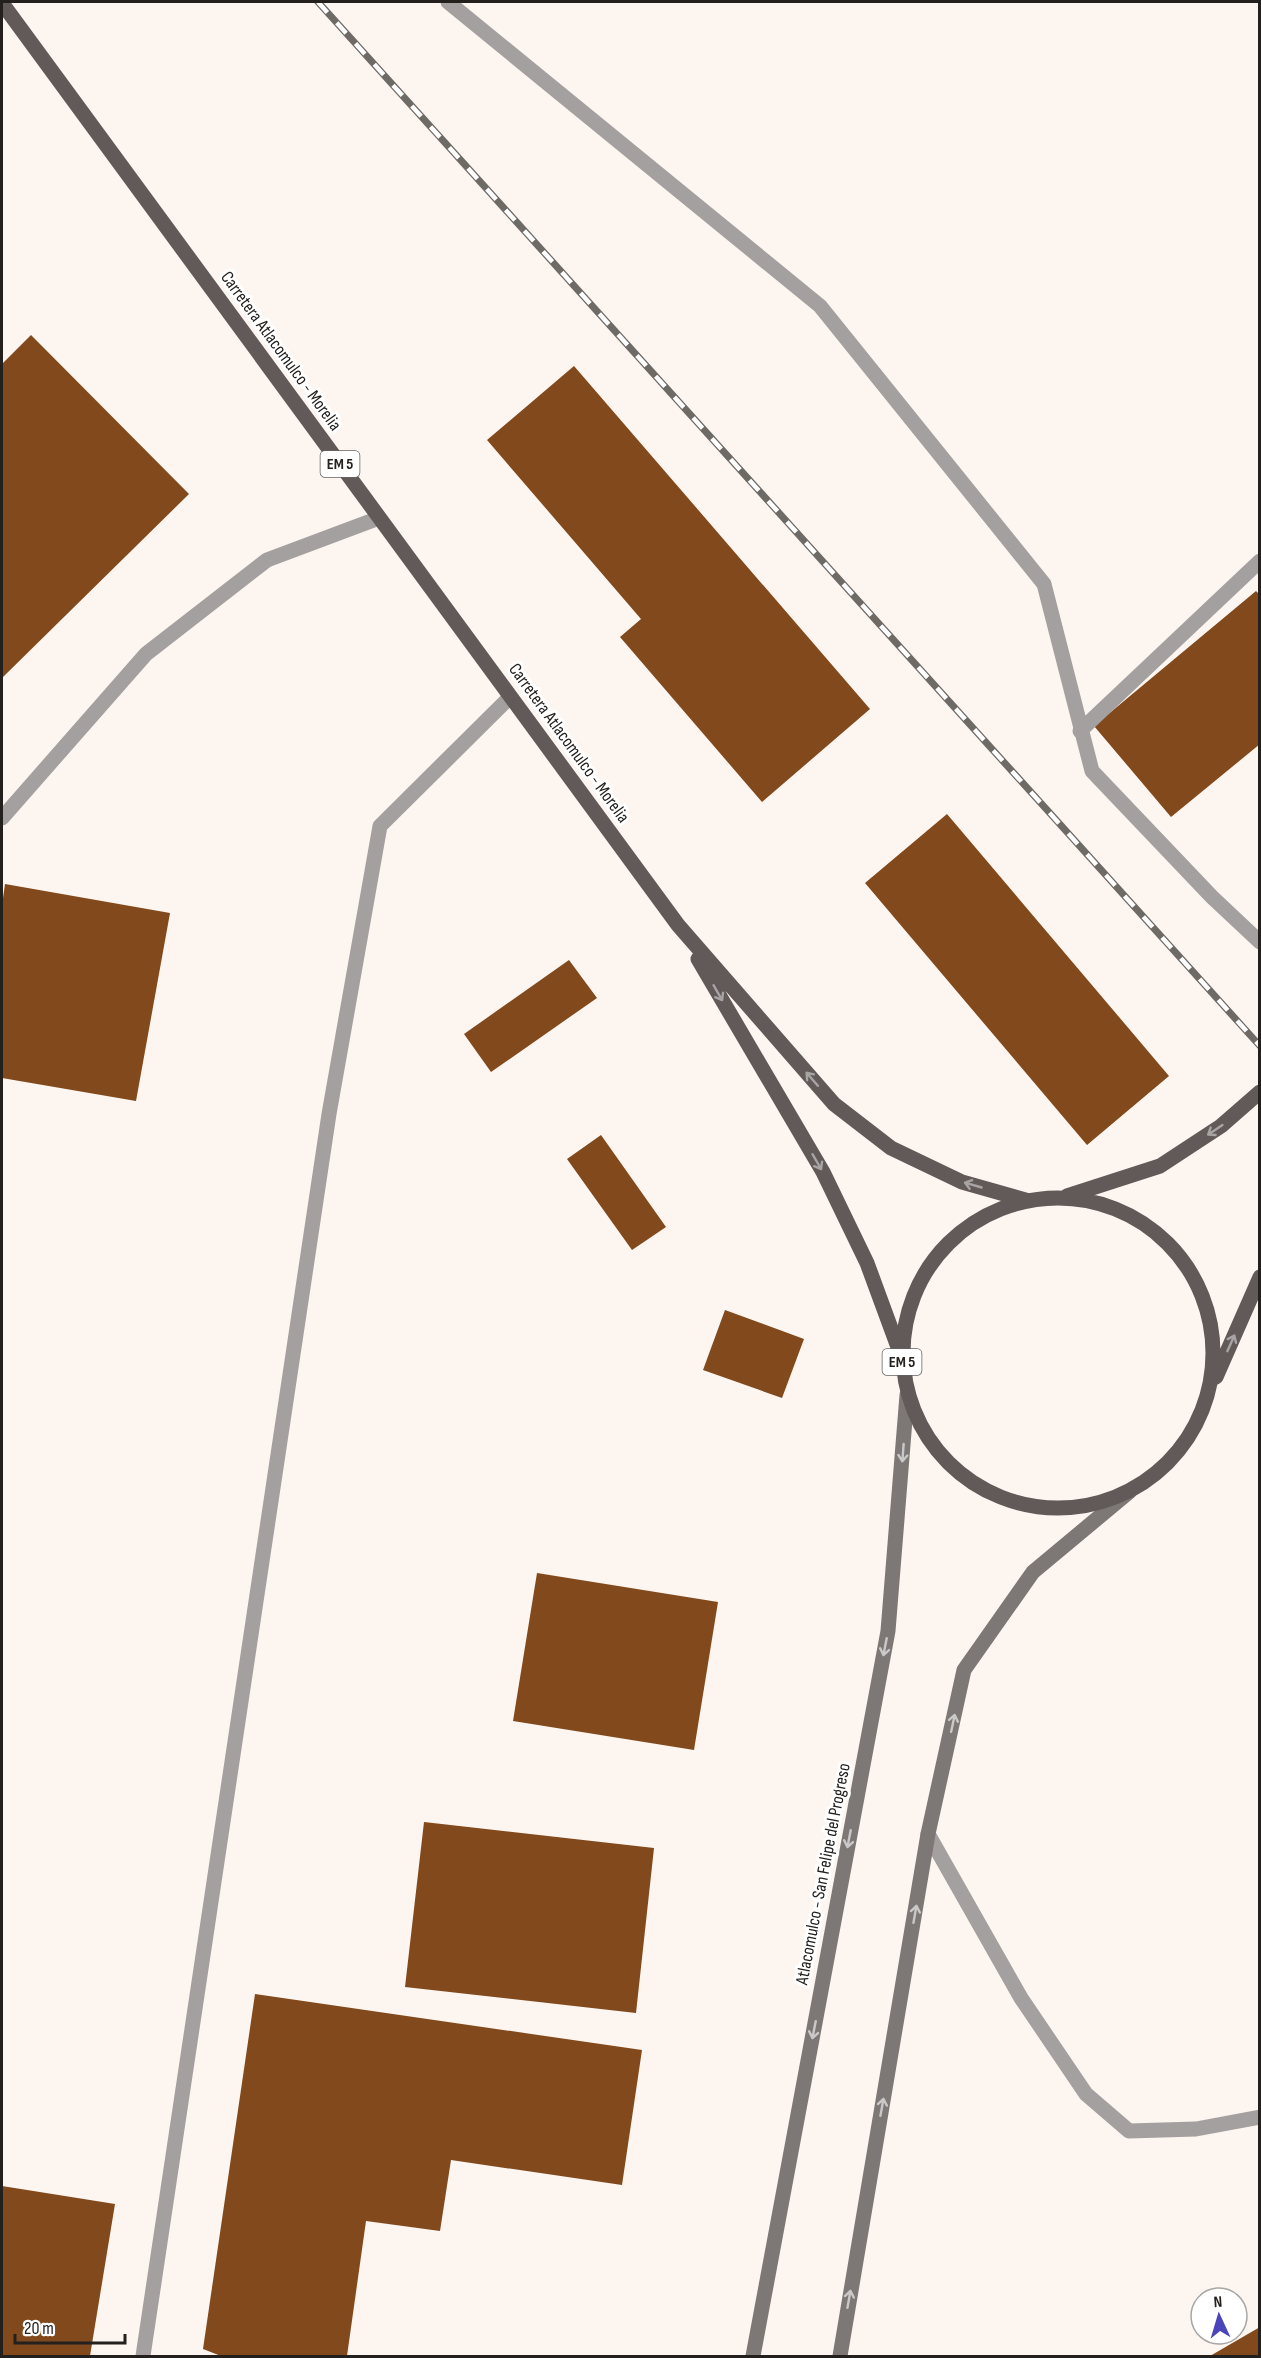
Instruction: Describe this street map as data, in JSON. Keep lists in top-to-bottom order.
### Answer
{
  "streets": {
    "main road": ["Carretera Atlacomulco - Morelia", "EM 5", "Atlacomulco - San Felipe del Progreso"]
  },
  "crossings": [
    ["Carretera Atlacomulco - Morelia", "EM 5"],
    ["EM 5", "Atlacomulco - San Felipe del Progreso"]
  ],
  "scale_bar": "20 m",
  "north": "top"
}
